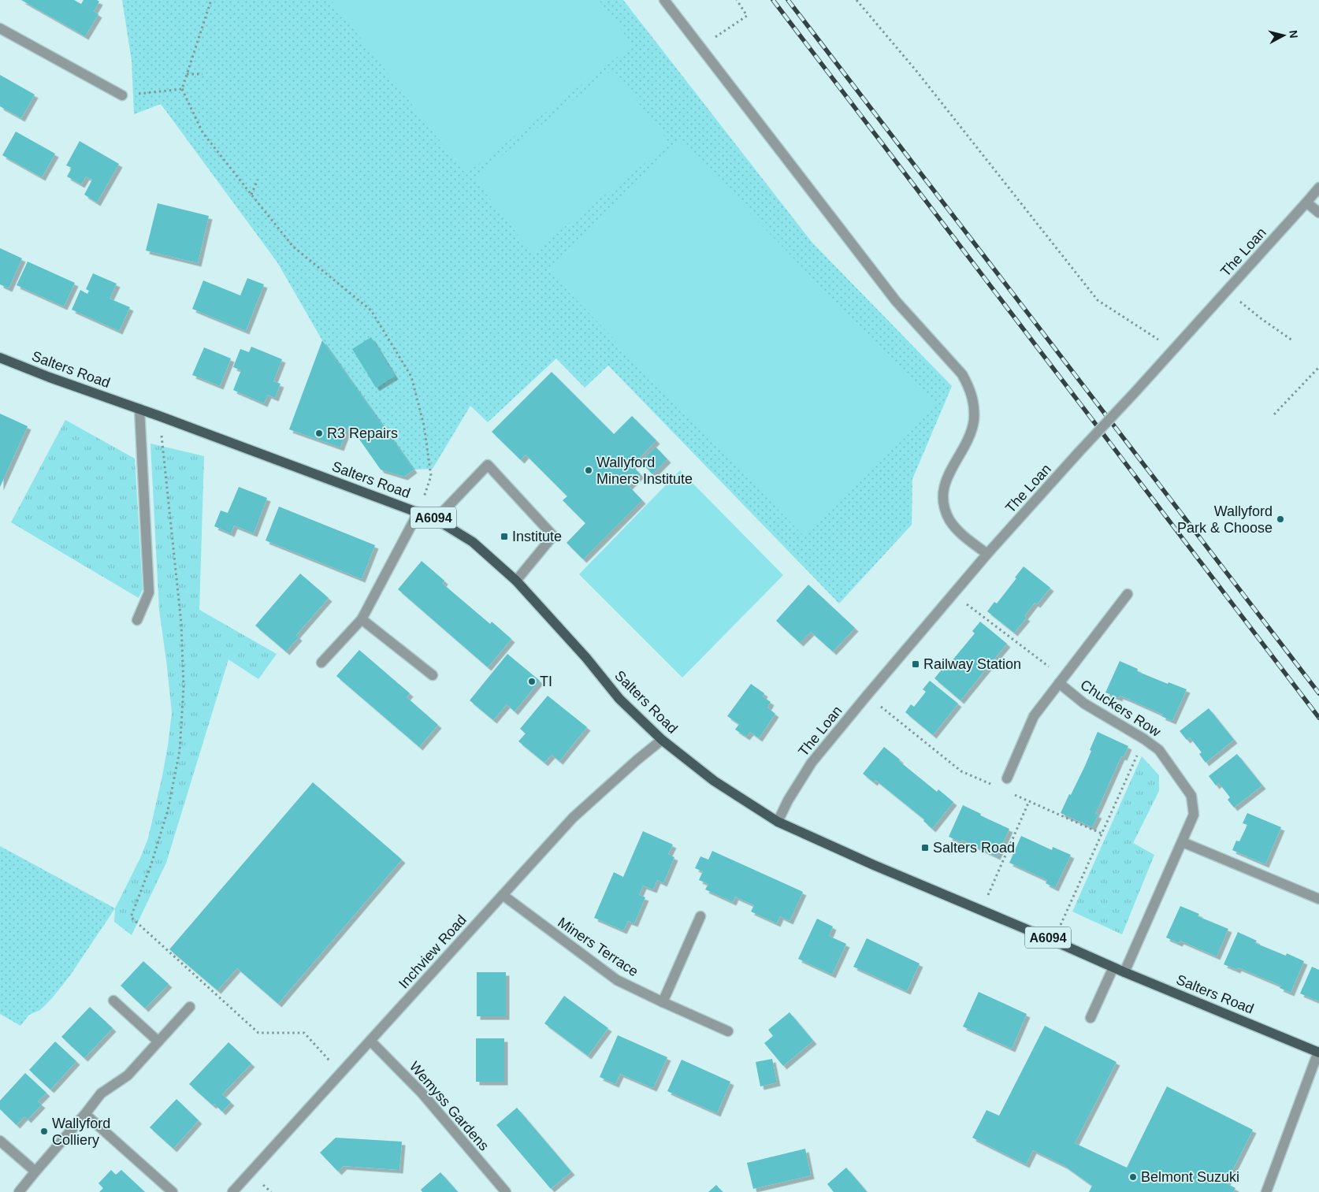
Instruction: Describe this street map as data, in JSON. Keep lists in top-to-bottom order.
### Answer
{
  "streets": {
    "main road": ["Salters Road", "A6094"],
    "street": [
      "The Loan",
      "Chuckers Row",
      "Miners Terrace",
      "Inchview Road",
      "Wemyss Gardens"
    ]
  },
  "crossings": [
    ["The Loan", "Salters Road"],
    ["Salters Road", "Chuckers Row"],
    ["Salters Road", "Inchview Road"],
    ["Miners Terrace", "Inchview Road"],
    ["Inchview Road", "Wemyss Gardens"]
  ],
  "places": {
    "other": [
      "R3 Repairs",
      "Wallyford Miners Institute",
      "Wallyford Park & Choose",
      "TI",
      "Wallyford Colliery",
      "Belmont Suzuki"
    ],
    "transit": ["Institute", "Railway Station", "Salters Road"]
  },
  "north": "right"
}
